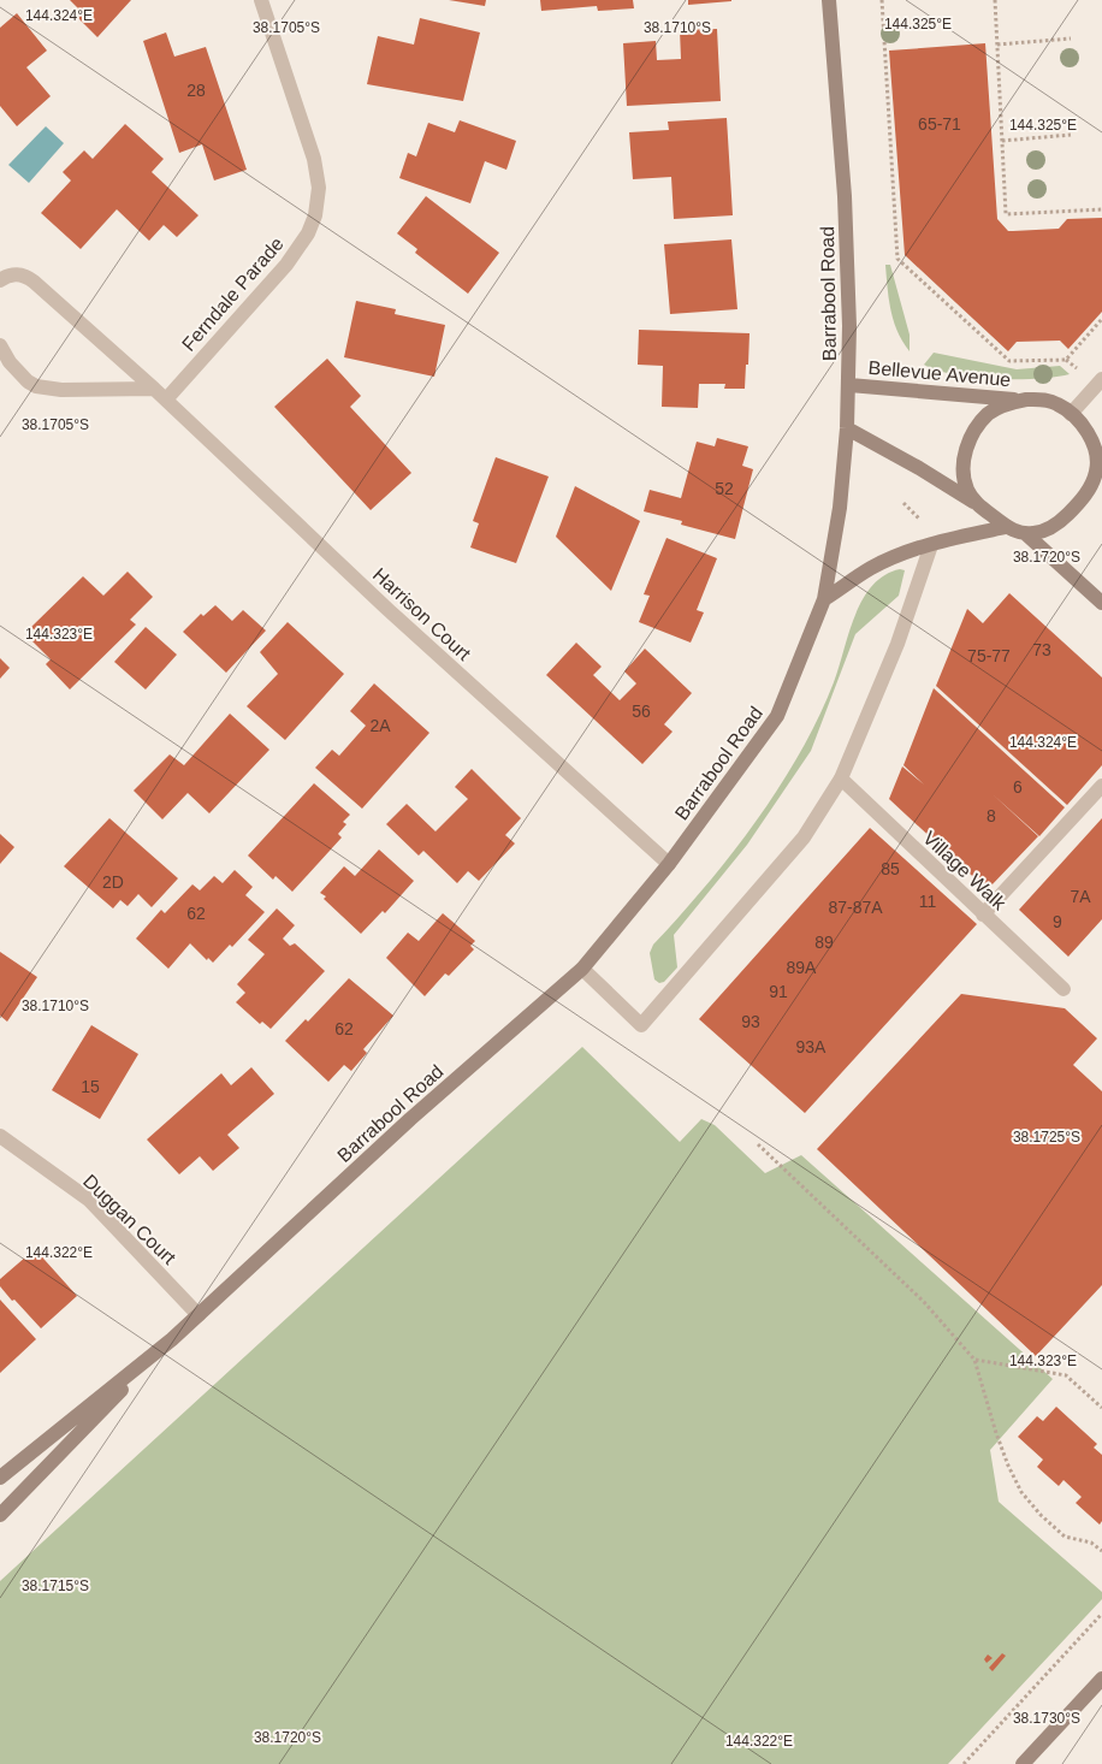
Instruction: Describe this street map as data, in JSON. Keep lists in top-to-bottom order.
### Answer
{
  "streets": {
    "main road": ["Barrabool Road", "Bellevue Avenue"],
    "street": [
      "Ferndale Parade",
      "Harrison Court",
      "Village Walk",
      "Duggan Court"
    ]
  },
  "crossings": [
    ["Ferndale Parade", "Harrison Court"],
    ["Barrabool Road", "Bellevue Avenue"],
    ["Barrabool Road", "Harrison Court"],
    ["Barrabool Road", "Duggan Court"]
  ],
  "house_numbers": [
    "28",
    "65-71",
    "52",
    "73",
    "75-77",
    "56",
    "2A",
    "6",
    "8",
    "85",
    "2D",
    "7A",
    "11",
    "87-87A",
    "62",
    "9",
    "89",
    "89A",
    "91",
    "93",
    "62",
    "93A",
    "15"
  ],
  "coordinates": [
    "144.324°E",
    "144.325°E",
    "38.1705°S",
    "38.1710°S",
    "38.1720°S",
    "144.323°E",
    "38.1725°S",
    "144.322°E",
    "38.1715°S",
    "38.1730°S"
  ]
}
